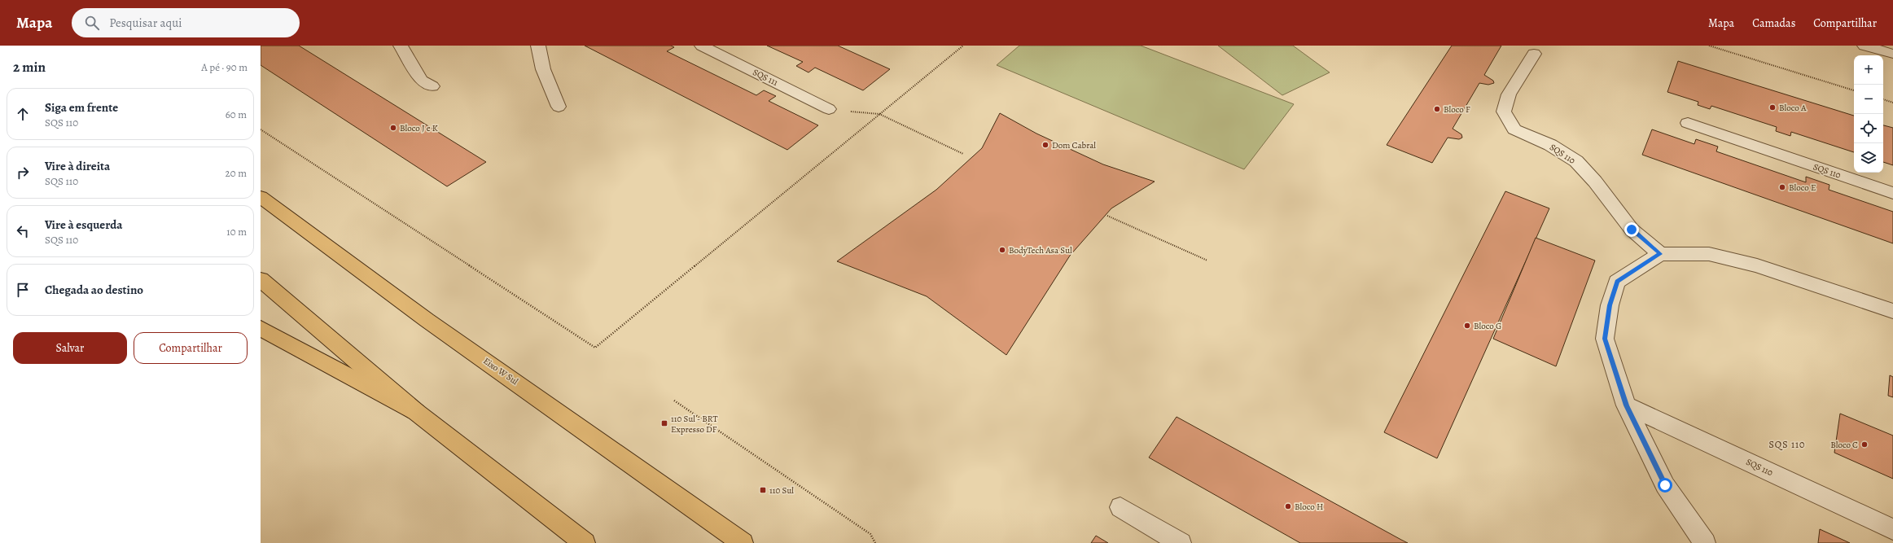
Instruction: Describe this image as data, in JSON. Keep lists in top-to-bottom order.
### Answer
{
  "streets": {
    "main road": ["Eixo W Sul"],
    "street": ["SQS 111", "SQS 110"]
  },
  "districts": ["SQS 110"],
  "places": {
    "other": [
      "Bloco A",
      "Bloco F",
      "Bloco J e K",
      "Dom Cabral",
      "Bloco E",
      "BodyTech Asa Sul",
      "Bloco G",
      "Bloco C",
      "Bloco H"
    ],
    "transit": ["110 Sul - BRT Expresso DF", "110 Sul"]
  },
  "page": {
    "header": "Mapa",
    "search": "Pesquisar aqui",
    "nav": ["Mapa", "Camadas", "Compartilhar"],
    "heading": ["2 min", "A pé · 90 m"],
    "map_buttons": ["+", "−"],
    "list": [
      ["Siga em frente", "SQS 110", "60 m"],
      ["Vire à direita", "SQS 110", "20 m"],
      ["Vire à esquerda", "SQS 110", "10 m"],
      "Chegada ao destino"
    ],
    "buttons": ["Salvar", "Compartilhar"]
  }
}
